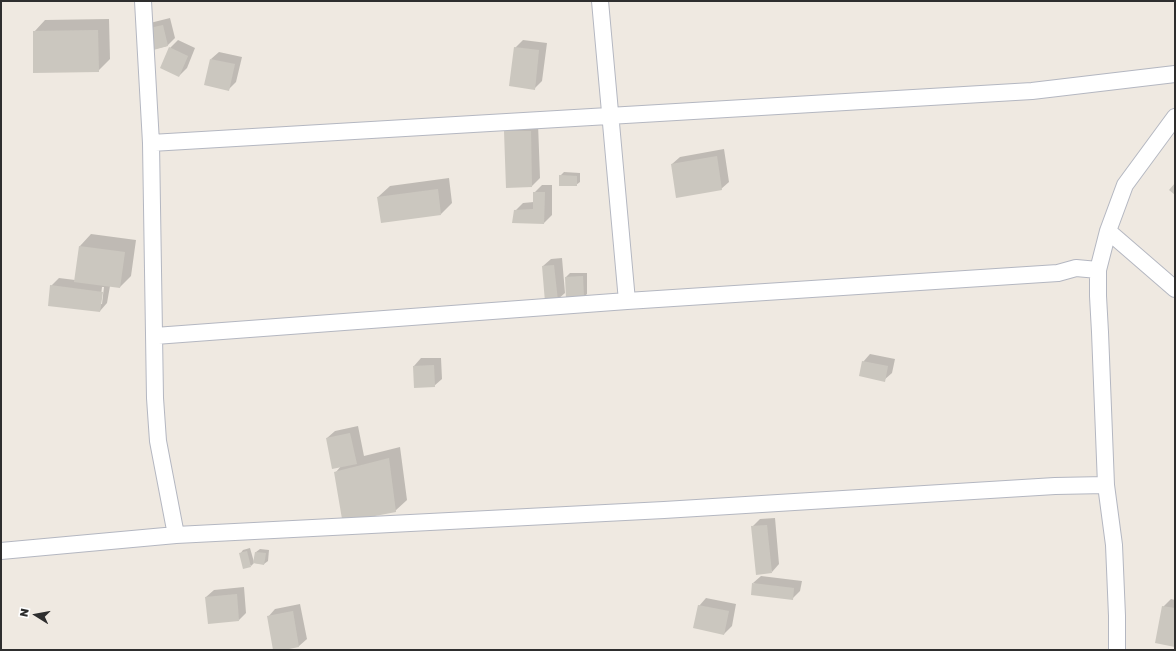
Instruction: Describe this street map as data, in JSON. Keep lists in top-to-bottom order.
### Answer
{
  "north": "left"
}
